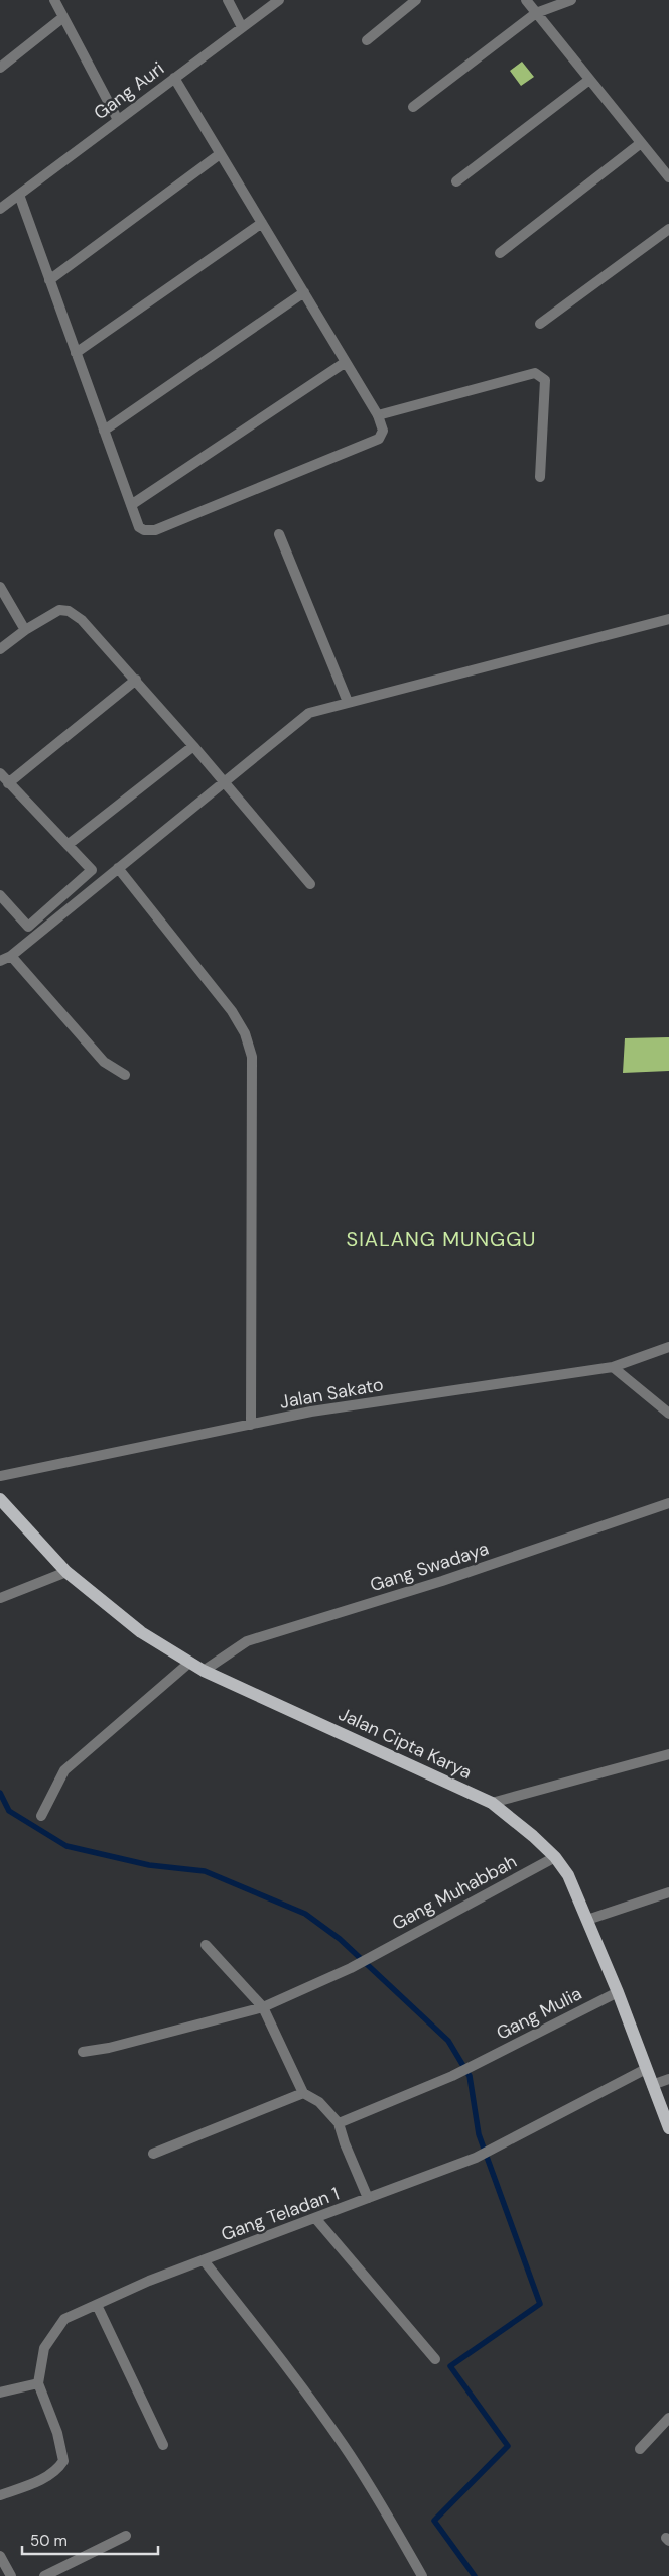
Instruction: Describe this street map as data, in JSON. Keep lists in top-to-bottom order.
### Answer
{
  "streets": {
    "main road": ["Jalan Cipta Karya"],
    "street": [
      "Gang Auri",
      "Jalan Sakato",
      "Gang Swadaya",
      "Gang Muhabbah",
      "Gang Mulia",
      "Gang Teladan 1"
    ]
  },
  "crossings": [
    ["Gang Swadaya", "Jalan Cipta Karya"],
    ["Jalan Cipta Karya", "Gang Muhabbah"],
    ["Jalan Cipta Karya", "Gang Mulia"],
    ["Jalan Cipta Karya", "Gang Teladan 1"]
  ],
  "districts": ["SIALANG MUNGGU"],
  "scale_bar": "50 m"
}
